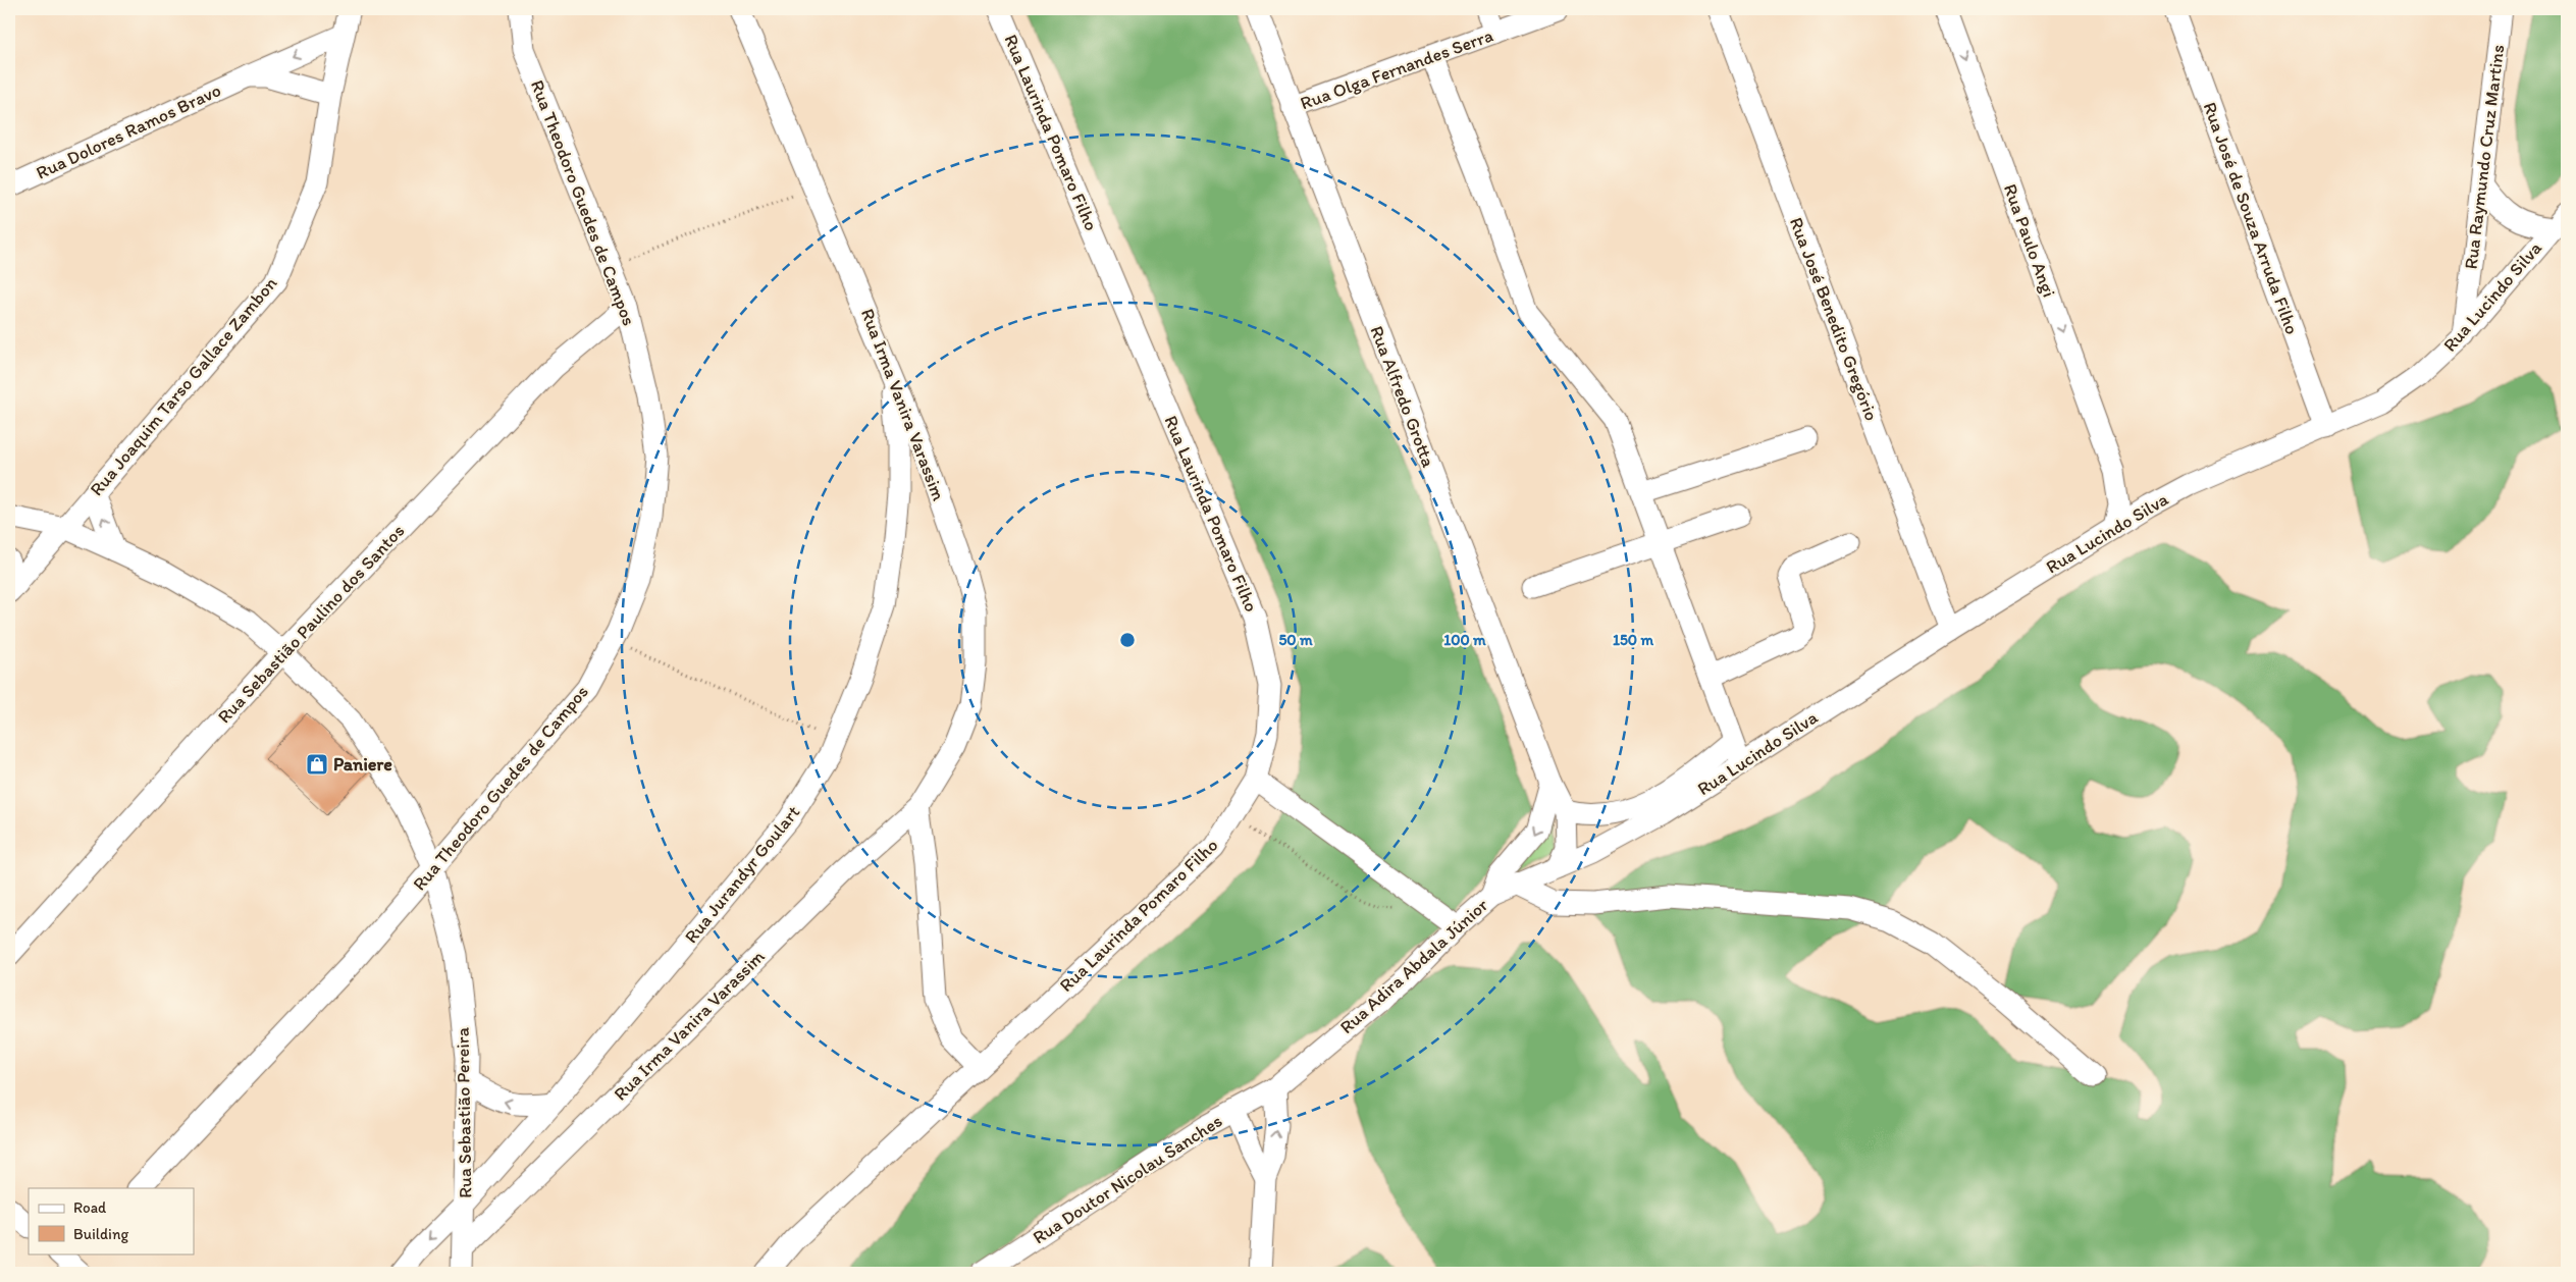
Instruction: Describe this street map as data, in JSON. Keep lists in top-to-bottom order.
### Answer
{
  "streets": {
    "street": [
      "Rua Olga Fernandes Serra",
      "Rua Dolores Ramos Bravo",
      "Rua Laurinda Pomaro Filho",
      "Rua Raymundo Cruz Martins",
      "Rua Theodoro Guedes de Campos",
      "Rua José de Souza Arruda Filho",
      "Rua Paulo Angi",
      "Rua Lucindo Silva",
      "Rua José Benedito Gregório",
      "Rua Joaquim Tarso Gallace Zambon",
      "Rua Alfredo Grotta",
      "Rua Irma Vanira Varassim",
      "Rua Sebastião Paulino dos Santos",
      "Rua Jurandyr Goulart",
      "Rua Adira Abdala Júnior",
      "Rua Sebastião Pereira",
      "Rua Doutor Nicolau Sanches"
    ]
  },
  "crossings": [
    ["Rua Olga Fernandes Serra", "Rua Alfredo Grotta"],
    ["Rua Dolores Ramos Bravo", "Rua Joaquim Tarso Gallace Zambon"],
    ["Rua Raymundo Cruz Martins", "Rua Lucindo Silva"],
    ["Rua Theodoro Guedes de Campos", "Rua Sebastião Paulino dos Santos"],
    ["Rua Theodoro Guedes de Campos", "Rua Sebastião Pereira"],
    ["Rua José de Souza Arruda Filho", "Rua Lucindo Silva"],
    ["Rua Paulo Angi", "Rua Lucindo Silva"],
    ["Rua Lucindo Silva", "Rua José Benedito Gregório"],
    ["Rua Lucindo Silva", "Rua Adira Abdala Júnior"],
    ["Rua Joaquim Tarso Gallace Zambon", "Rua Sebastião Pereira"],
    ["Rua Alfredo Grotta", "Rua Adira Abdala Júnior"],
    ["Rua Irma Vanira Varassim", "Rua Jurandyr Goulart"],
    ["Rua Irma Vanira Varassim", "Rua Sebastião Pereira"],
    ["Rua Sebastião Paulino dos Santos", "Rua Sebastião Pereira"],
    ["Rua Jurandyr Goulart", "Rua Sebastião Pereira"],
    ["Rua Adira Abdala Júnior", "Rua Doutor Nicolau Sanches"]
  ],
  "one_way": ["Rua Paulo Angi"],
  "places": {
    "shop": ["Paniere"]
  },
  "legend": ["Road", "Building"],
  "rings": ["50 m", "100 m", "150 m"]
}
